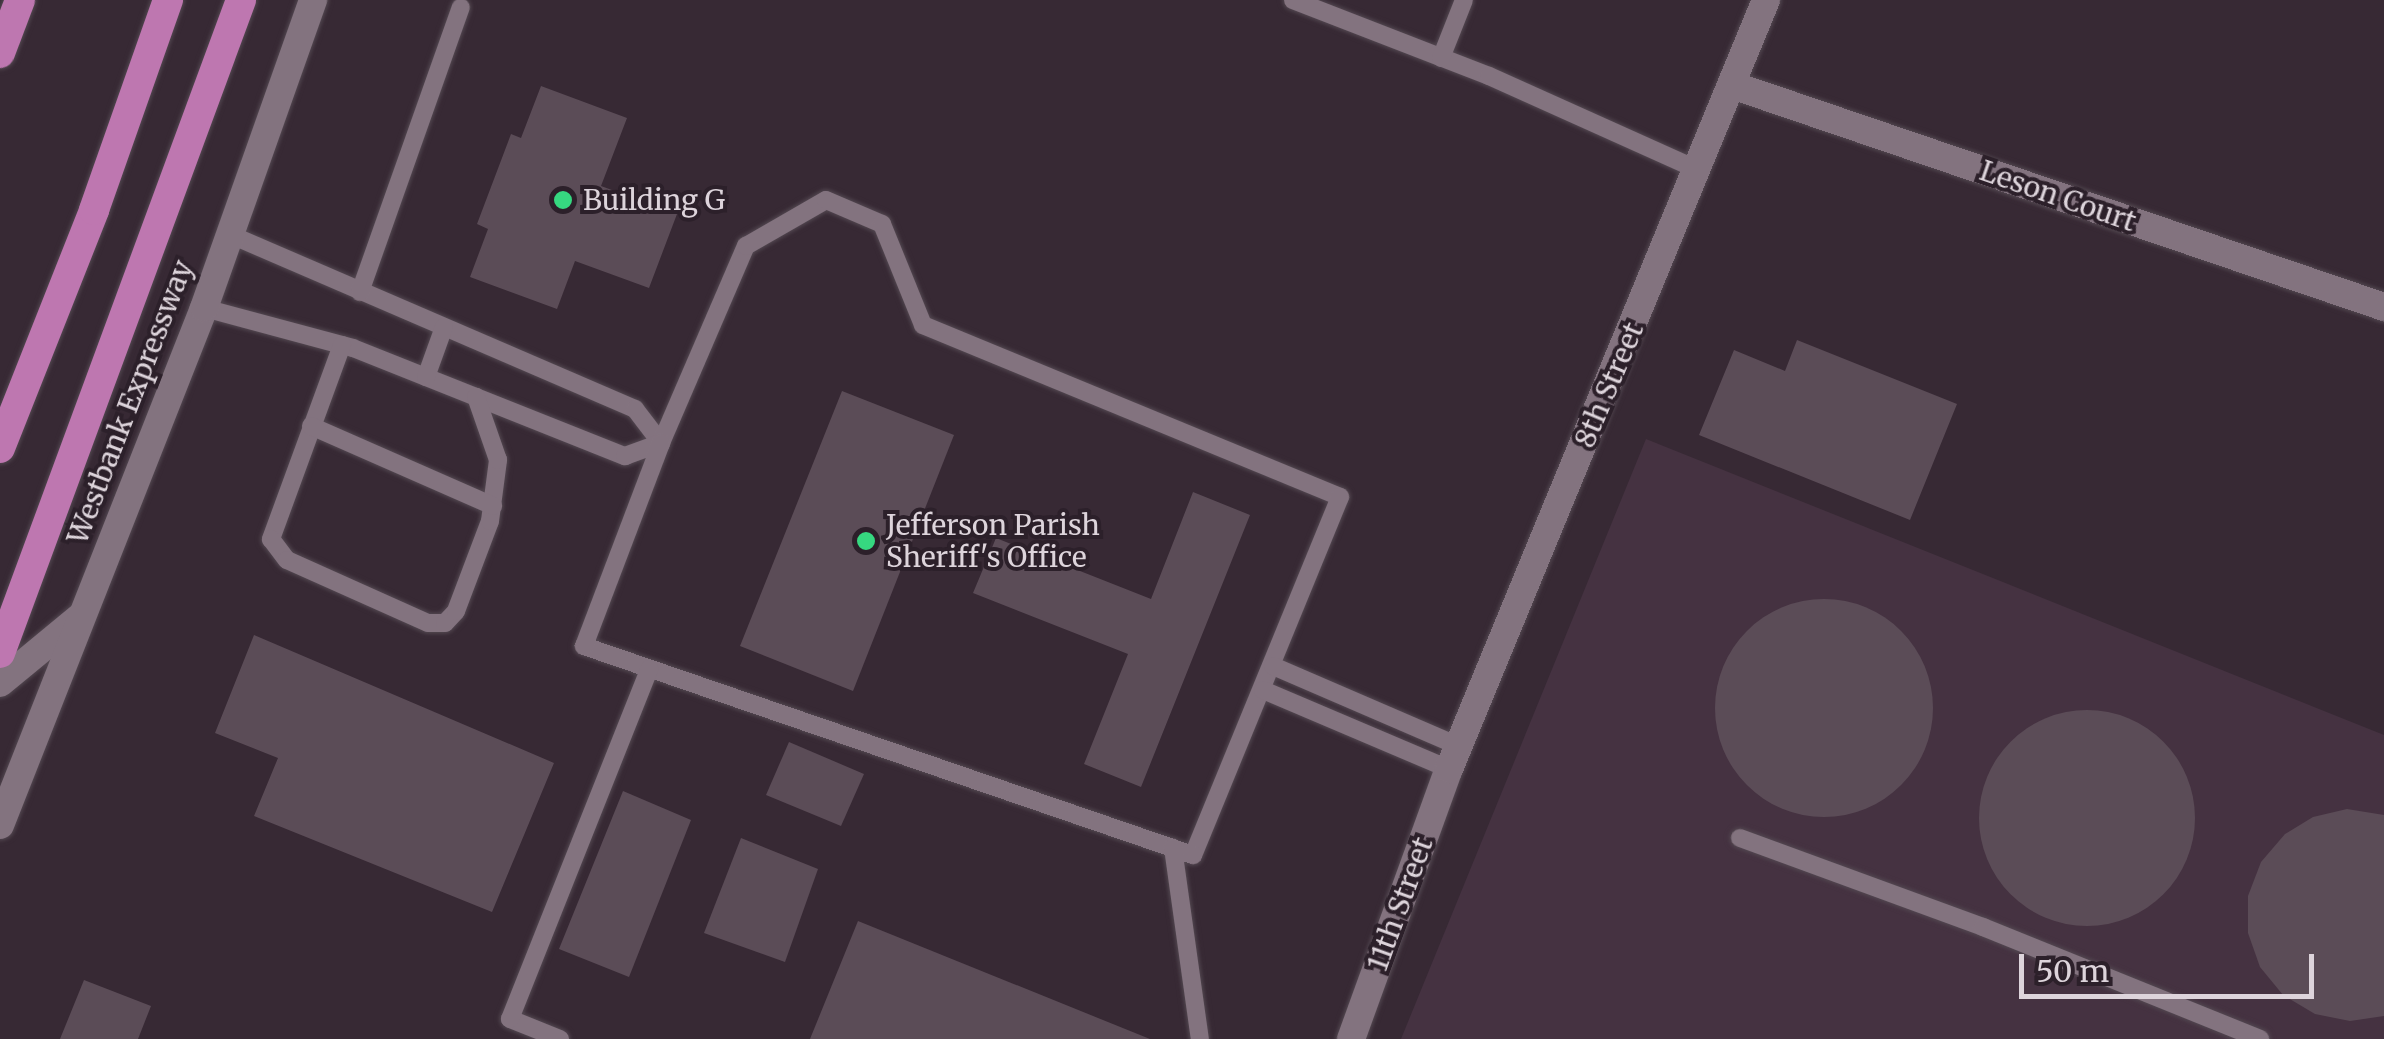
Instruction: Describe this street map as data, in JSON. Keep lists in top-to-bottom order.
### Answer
{
  "streets": {
    "street": [
      "Leson Court",
      "8th Street",
      "Westbank Expressway",
      "11th Street"
    ]
  },
  "crossings": [
    ["Leson Court", "8th Street"],
    ["8th Street", "11th Street"]
  ],
  "places": ["Building G", "Jefferson Parish Sheriff's Office"],
  "scale_bar": "50 m"
}
